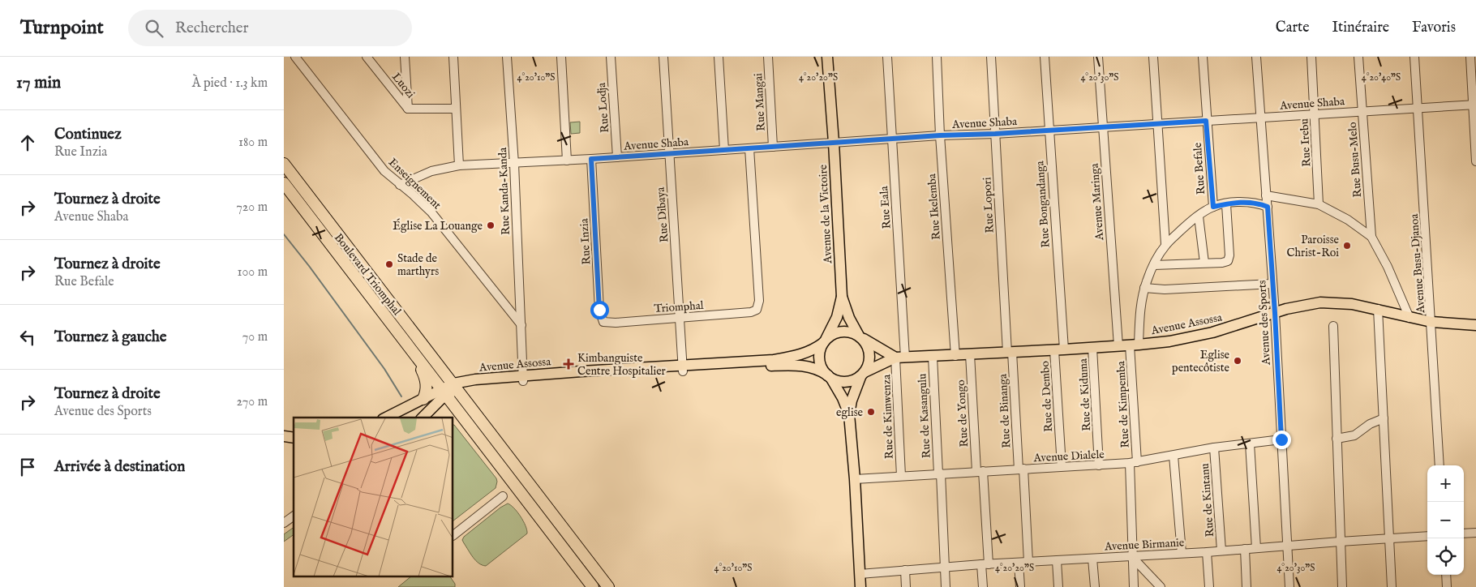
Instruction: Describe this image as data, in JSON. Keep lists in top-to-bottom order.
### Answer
{
  "streets": {
    "highway": ["Boulevard Triomphal"],
    "main road": ["Avenue de la Victoire", "Avenue Assossa"],
    "street": [
      "Luozi",
      "Rue Mangai",
      "Avenue Shaba",
      "Rue Lodja",
      "Rue Irebu",
      "Rue Busu-Melo",
      "Rue Befale",
      "Enseignement",
      "Rue Kanda-Kanda",
      "Avenue Maringa",
      "Rue Bongandanga",
      "Rue Lopori",
      "Rue Ikelemba",
      "Rue Eala",
      "Rue Dibaya",
      "Rue Inzia",
      "Avenue Busu-Djanoa",
      "Triomphal",
      "Avenue des Sports",
      "Rue de Kiduma",
      "Rue de Dembo",
      "Rue de Kimpemba",
      "Rue de Binanga",
      "Rue de Yongo",
      "Rue de Kasangulu",
      "Rue de Kimwenza",
      "Avenue Dialele",
      "Rue de Kintanu",
      "Avenue Birmanie"
    ]
  },
  "crossings": [
    ["Rue Mangai", "Avenue Shaba"],
    ["Avenue Shaba", "Rue Lodja"],
    ["Avenue Shaba", "Rue Irebu"],
    ["Avenue Shaba", "Rue Busu-Melo"],
    ["Avenue Shaba", "Rue Befale"],
    ["Avenue Shaba", "Enseignement"],
    ["Avenue Shaba", "Rue Kanda-Kanda"],
    ["Avenue Shaba", "Avenue Maringa"],
    ["Avenue Shaba", "Rue Bongandanga"],
    ["Avenue Shaba", "Rue Lopori"],
    ["Avenue Shaba", "Rue Ikelemba"],
    ["Avenue Shaba", "Rue Eala"],
    ["Avenue Shaba", "Avenue de la Victoire"],
    ["Avenue Shaba", "Rue Dibaya"],
    ["Avenue Shaba", "Rue Inzia"],
    ["Avenue Shaba", "Avenue Busu-Djanoa"],
    ["Avenue Shaba", "Triomphal"],
    ["Avenue Shaba", "Avenue des Sports"],
    ["Enseignement", "Rue Kanda-Kanda"],
    ["Rue Kanda-Kanda", "Avenue Assossa"],
    ["Avenue Maringa", "Avenue Assossa"],
    ["Rue Bongandanga", "Avenue Assossa"],
    ["Rue Bongandanga", "Rue de Dembo"],
    ["Rue Lopori", "Avenue Assossa"],
    ["Rue Lopori", "Rue de Binanga"],
    ["Rue Ikelemba", "Avenue Assossa"],
    ["Rue Eala", "Avenue Assossa"],
    ["Rue Eala", "Rue de Kimwenza"],
    ["Rue Dibaya", "Triomphal"],
    ["Rue Dibaya", "Avenue Assossa"],
    ["Rue Inzia", "Triomphal"],
    ["Avenue Busu-Djanoa", "Avenue Assossa"],
    ["Boulevard Triomphal", "Avenue Assossa"],
    ["Avenue des Sports", "Avenue Assossa"],
    ["Avenue des Sports", "Avenue Dialele"],
    ["Avenue des Sports", "Avenue Birmanie"],
    ["Avenue Assossa", "Rue de Kiduma"],
    ["Avenue Assossa", "Rue de Dembo"],
    ["Avenue Assossa", "Rue de Kimpemba"],
    ["Avenue Assossa", "Rue de Binanga"],
    ["Avenue Assossa", "Rue de Yongo"],
    ["Avenue Assossa", "Rue de Kasangulu"],
    ["Avenue Assossa", "Rue de Kimwenza"],
    ["Rue de Kiduma", "Avenue Dialele"],
    ["Rue de Dembo", "Avenue Dialele"],
    ["Rue de Kimpemba", "Avenue Dialele"],
    ["Rue de Kimpemba", "Avenue Birmanie"],
    ["Rue de Binanga", "Avenue Dialele"],
    ["Rue de Binanga", "Avenue Birmanie"],
    ["Rue de Yongo", "Avenue Dialele"],
    ["Rue de Yongo", "Avenue Birmanie"],
    ["Rue de Kasangulu", "Avenue Dialele"],
    ["Rue de Kasangulu", "Avenue Birmanie"],
    ["Rue de Kimwenza", "Avenue Dialele"],
    ["Avenue Dialele", "Rue de Kintanu"],
    ["Rue de Kintanu", "Avenue Birmanie"]
  ],
  "places": {
    "other": [
      "Église La Louange",
      "Paroisse Christ-Roi",
      "Stade de marthyrs",
      "Eglise pentecôtiste",
      "eglise"
    ],
    "health": ["Kimbanguiste Centre Hospitalier"]
  },
  "page": {
    "header": "Turnpoint",
    "search": "Rechercher",
    "nav": ["Carte", "Itinéraire", "Favoris"],
    "heading": ["17 min", "À pied · 1.3 km"],
    "list": [
      ["Continuez", "Rue Inzia", "180 m"],
      ["Tournez à droite", "Avenue Shaba", "720 m"],
      ["Tournez à droite", "Rue Befale", "100 m"],
      ["Tournez à gauche", "70 m"],
      ["Tournez à droite", "Avenue des Sports", "270 m"],
      "Arrivée à destination"
    ],
    "map_buttons": ["+", "−"]
  },
  "coordinates": [
    "4°20'10\"S",
    "4°20'20\"S",
    "4°20'30\"S",
    "4°20'40\"S"
  ]
}
